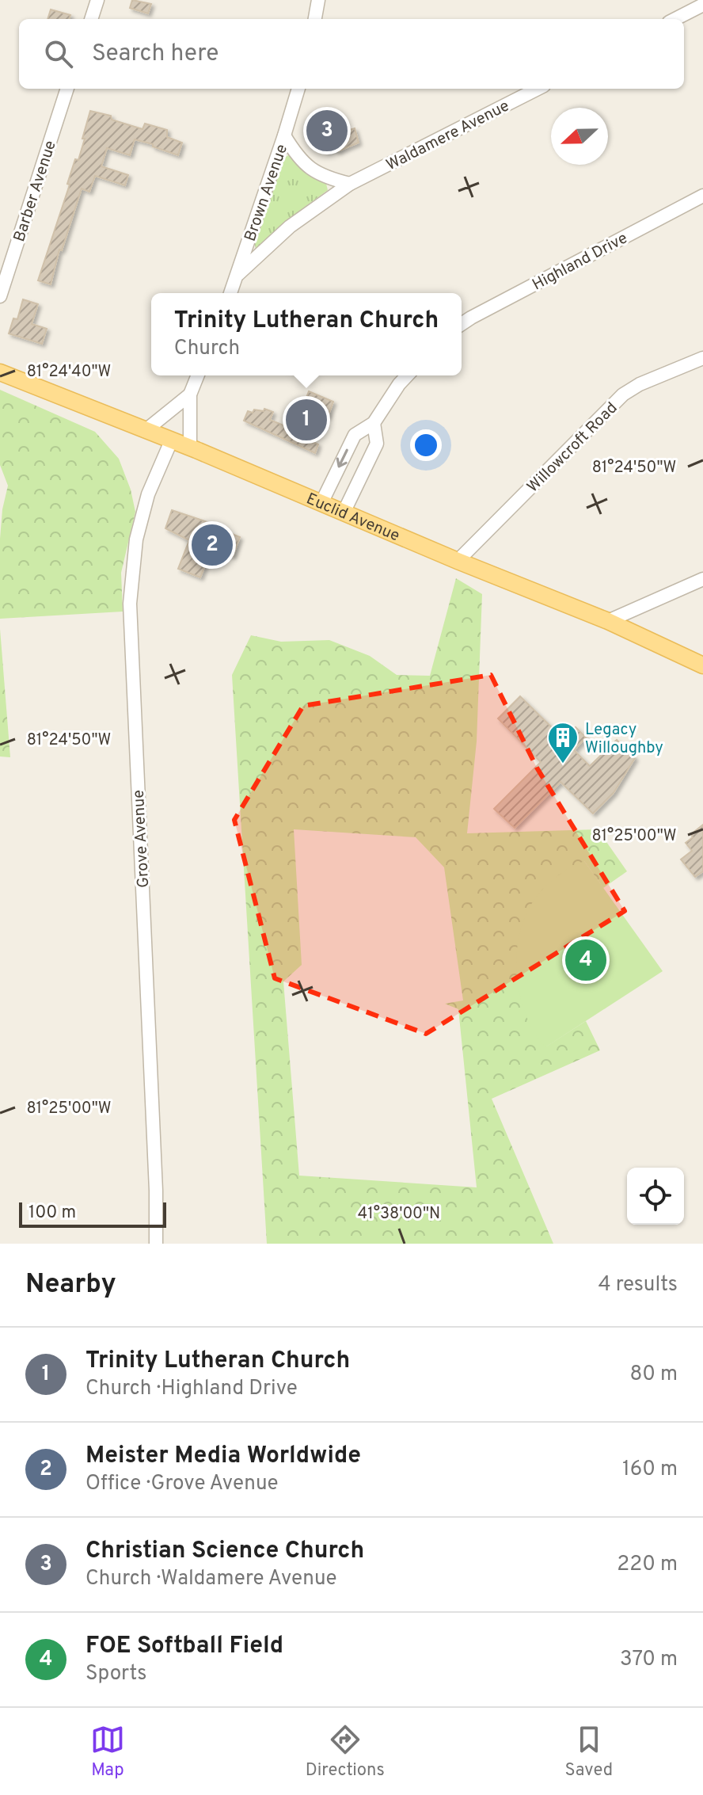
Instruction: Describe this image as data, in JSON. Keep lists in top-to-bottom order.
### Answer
{
  "streets": {
    "main road": ["Euclid Avenue"],
    "street": [
      "Waldamere Avenue",
      "Barber Avenue",
      "Brown Avenue",
      "Highland Drive",
      "Willowcroft Road",
      "Grove Avenue"
    ]
  },
  "crossings": [
    ["Waldamere Avenue", "Brown Avenue"],
    ["Willowcroft Road", "Euclid Avenue"],
    ["Euclid Avenue", "Grove Avenue"]
  ],
  "places": {
    "building": ["Legacy Willoughby"]
  },
  "scale_bar": "100 m",
  "north": "left",
  "page": {
    "search": "Search here",
    "pins": [
      "3",
      "1",
      "2",
      "4"
    ],
    "popup": ["Trinity Lutheran Church", "Church"],
    "scale": "100 m",
    "heading": ["Nearby", "4 results"],
    "list": [
      {
        "mark": "1",
        "name": "Trinity Lutheran Church",
        "note": "Church · Highland Drive",
        "value": "80 m"
      },
      {
        "mark": "2",
        "name": "Meister Media Worldwide",
        "note": "Office · Grove Avenue",
        "value": "160 m"
      },
      {
        "mark": "3",
        "name": "Christian Science Church",
        "note": "Church · Waldamere Avenue",
        "value": "220 m"
      },
      {
        "mark": "4",
        "name": "FOE Softball Field",
        "note": "Sports",
        "value": "370 m"
      }
    ],
    "nav": ["Map", "Directions", "Saved"]
  },
  "coordinates": [
    "81°24'40\"W",
    "81°24'50\"W",
    "81°25'00\"W",
    "41°38'00\"N"
  ]
}
